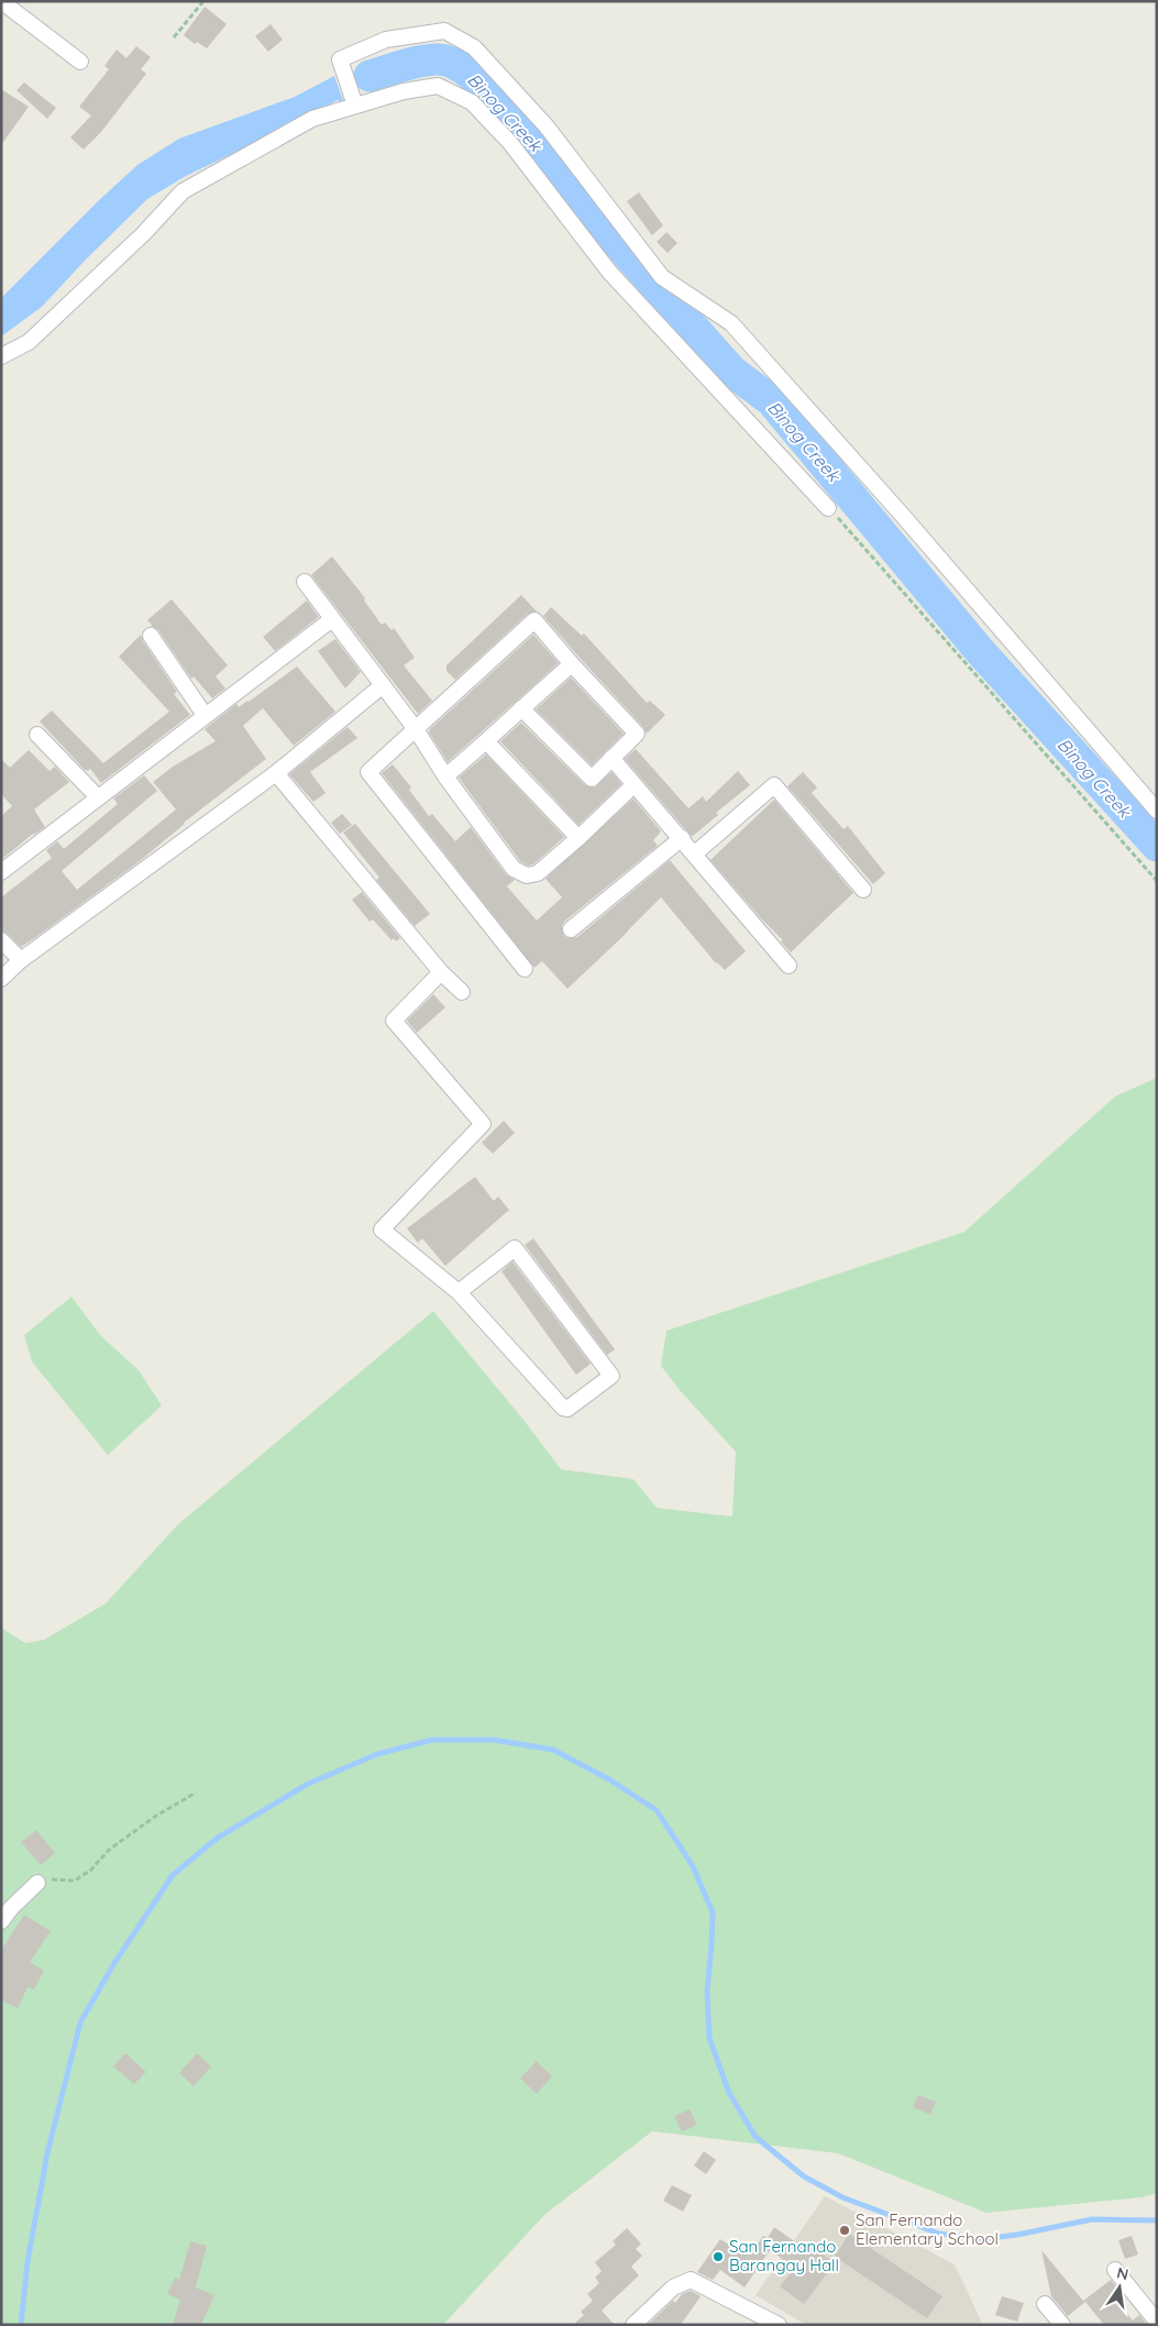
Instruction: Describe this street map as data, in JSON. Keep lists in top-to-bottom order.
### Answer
{
  "water": ["Binog Creek"],
  "places": ["San Fernando Elementary School", "San Fernando Barangay Hall"],
  "north": "top"
}
